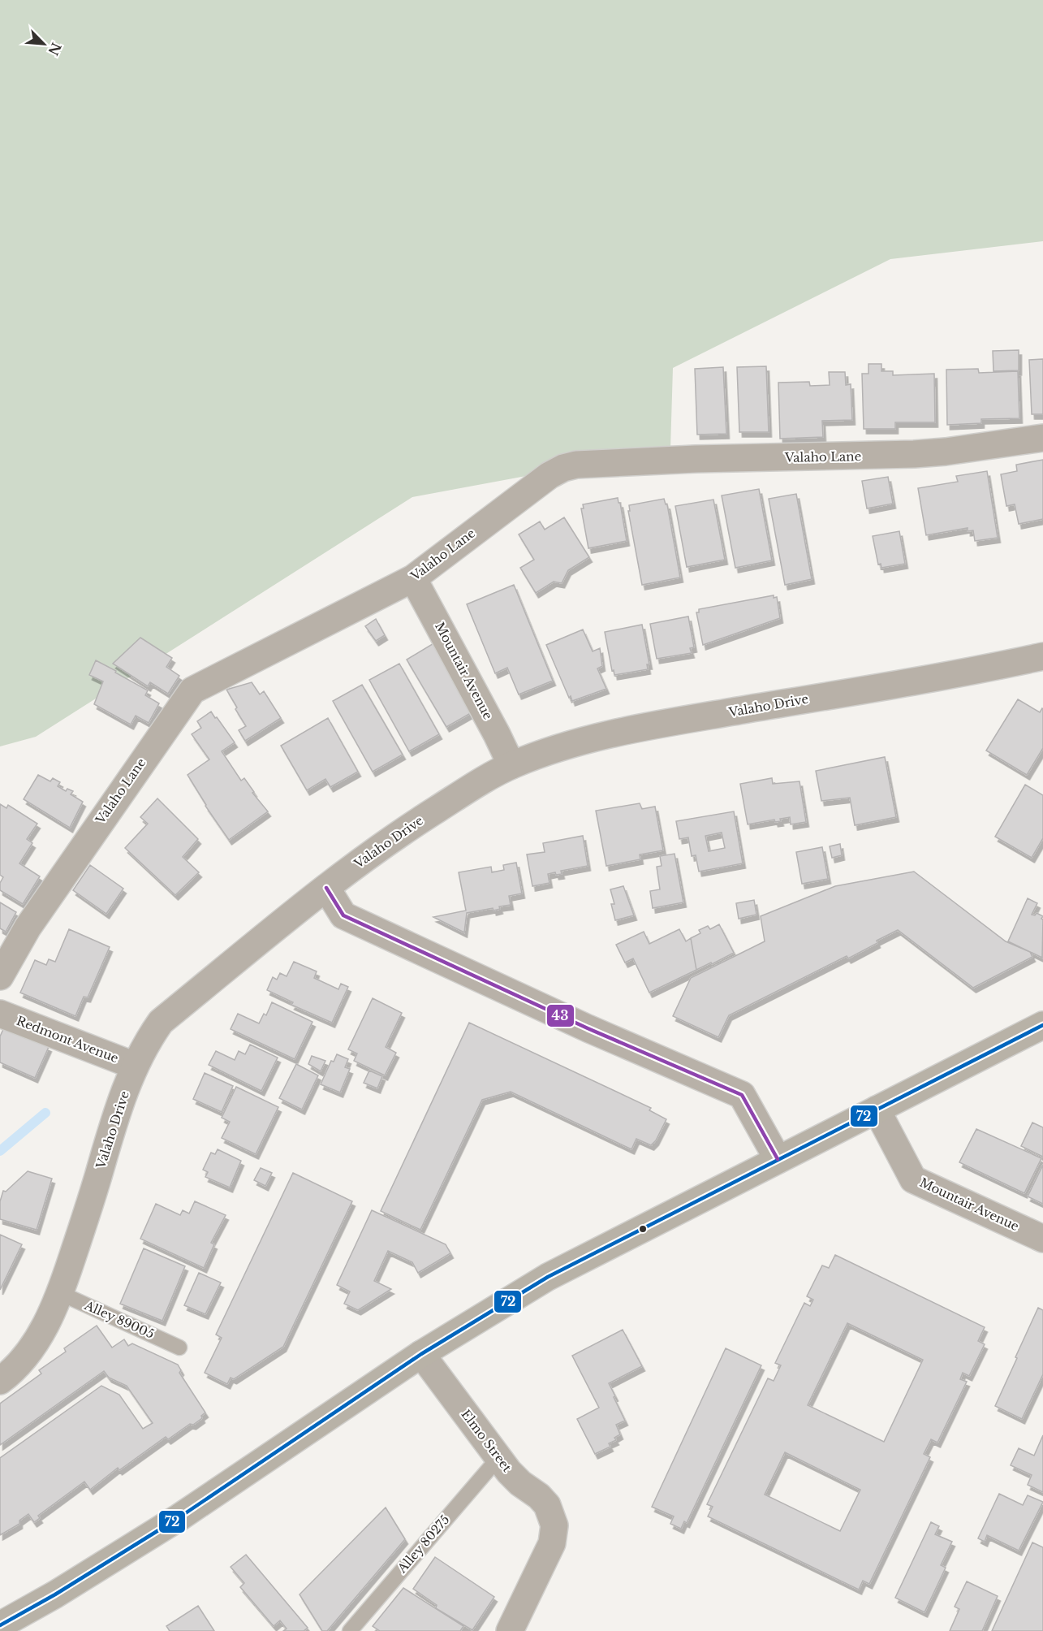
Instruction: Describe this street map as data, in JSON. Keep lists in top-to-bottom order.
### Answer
{
  "streets": {
    "street": [
      "Valaho Lane",
      "Mountair Avenue",
      "Valaho Drive",
      "Redmont Avenue",
      "Elmo Street"
    ],
    "lane": ["Alley 89005", "Alley 80275"]
  },
  "crossings": [
    ["Valaho Lane", "Mountair Avenue"],
    ["Mountair Avenue", "Valaho Drive"],
    ["Valaho Drive", "Redmont Avenue"],
    ["Valaho Drive", "Alley 89005"],
    ["Elmo Street", "Alley 80275"]
  ],
  "lines": ["transit line 43", "transit line 72"],
  "north": "bottom right"
}
